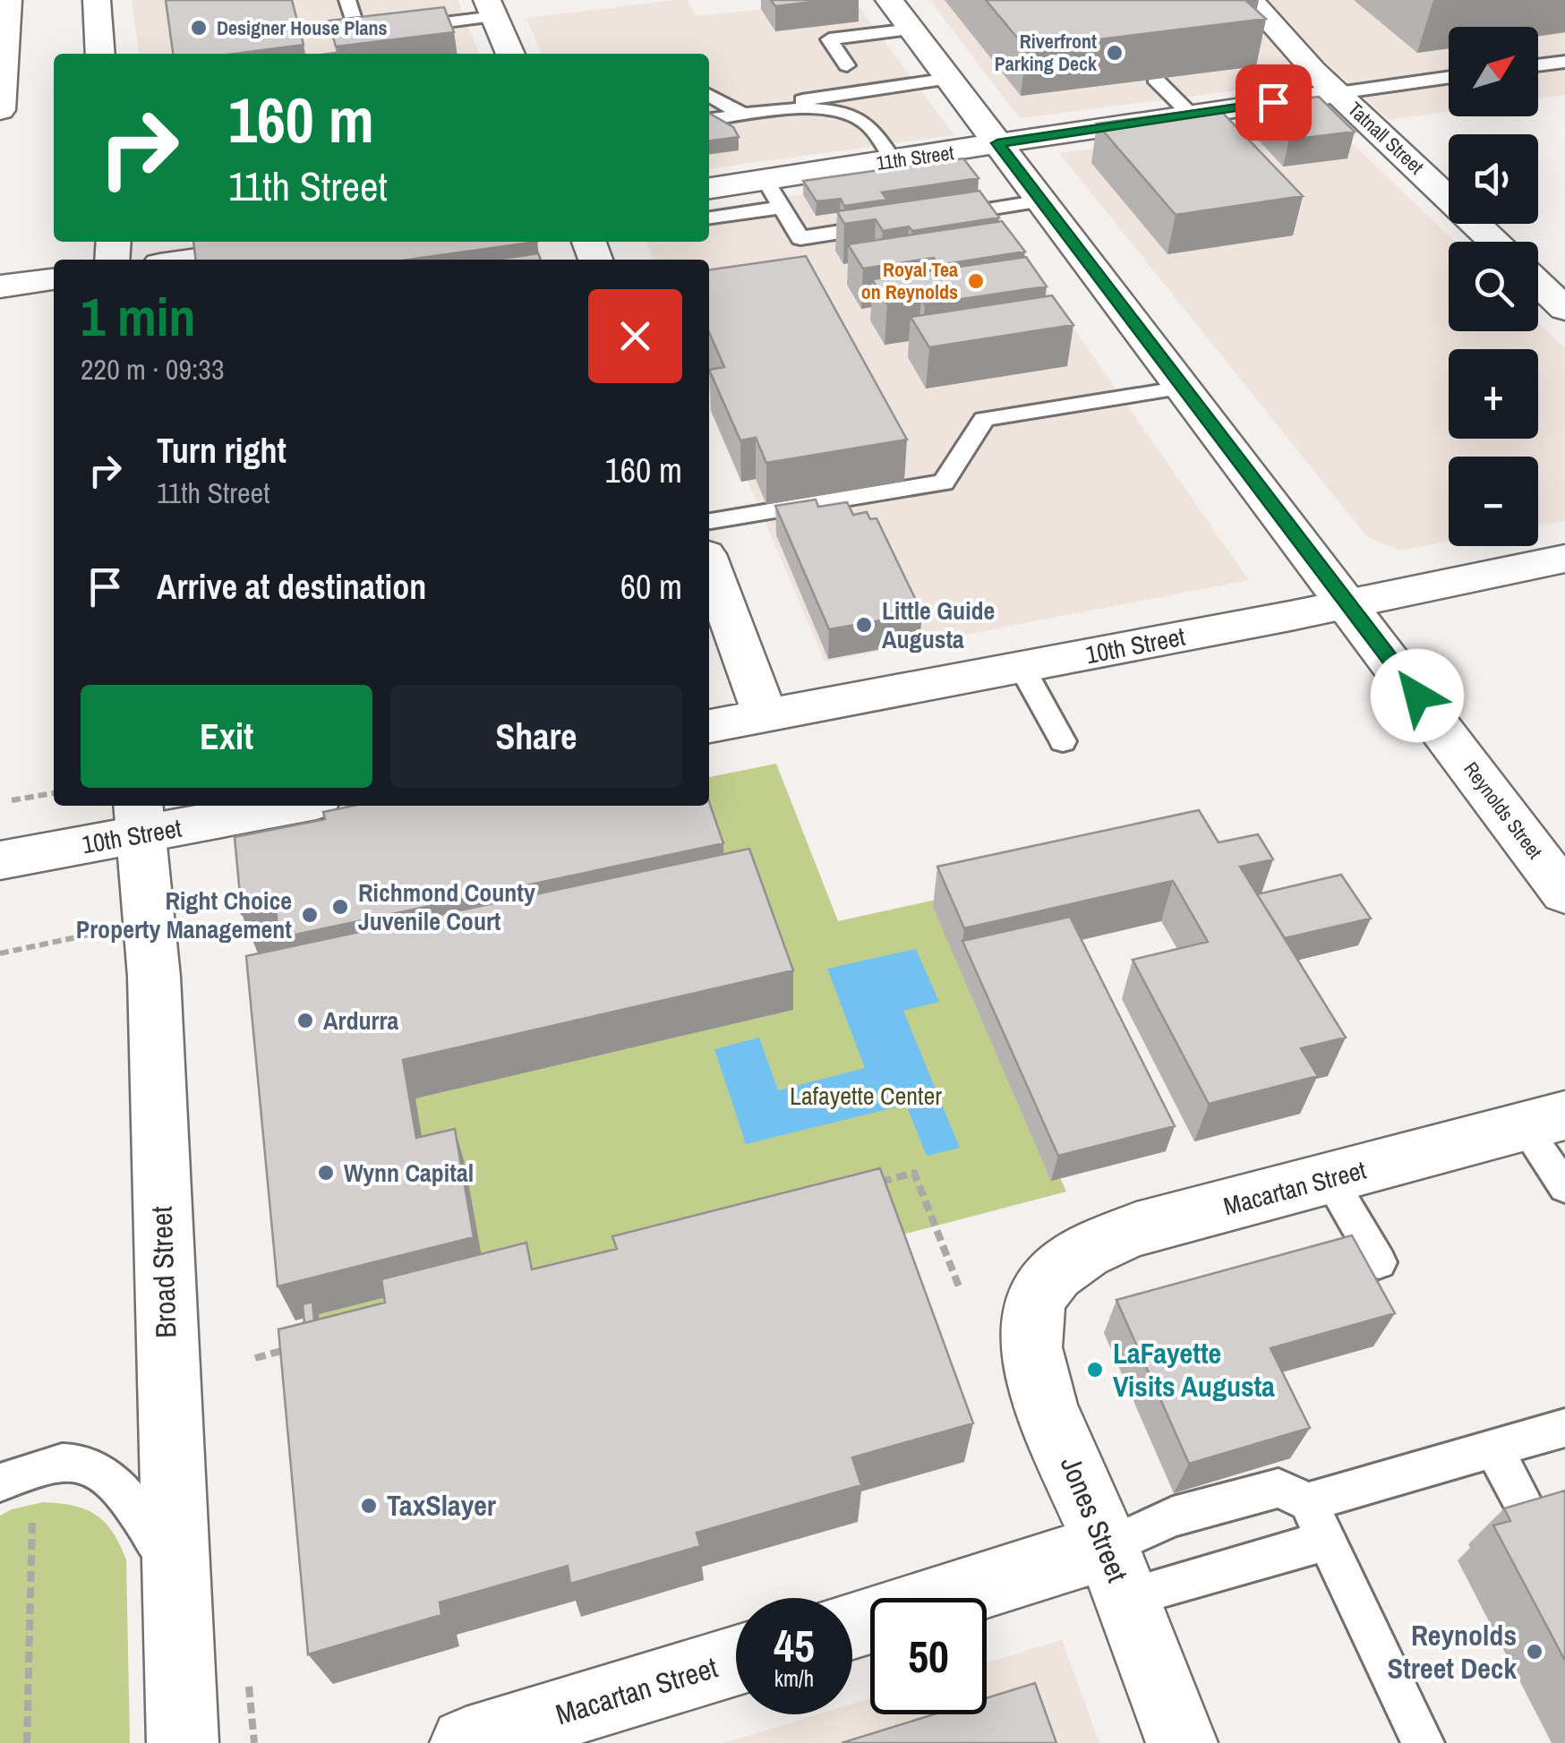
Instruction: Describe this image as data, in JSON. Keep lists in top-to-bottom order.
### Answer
{
  "streets": {
    "street": [
      "Tatnall Street",
      "11th Street",
      "10th Street",
      "Reynolds Street",
      "Macartan Street",
      "Broad Street",
      "Jones Street"
    ]
  },
  "crossings": [
    ["Tatnall Street", "11th Street"],
    ["11th Street", "Reynolds Street"],
    ["10th Street", "Reynolds Street"],
    ["10th Street", "Broad Street"],
    ["Macartan Street", "Jones Street"]
  ],
  "parks": ["Lafayette Center"],
  "places": [
    "Designer House Plans",
    "Riverfront Parking Deck",
    "Royal Tea on Reynolds",
    "Little Guide Augusta",
    "Richmond County Juvenile Court",
    "Right Choice Property Management",
    "Ardurra",
    "Wynn Capital",
    "LaFayette Visits Augusta",
    "TaxSlayer",
    "Reynolds Street Deck"
  ],
  "north": "top right",
  "page": {
    "map_buttons": ["+", "−"],
    "turn": ["160 m", "11th Street"],
    "heading": ["1 min", "220 m · 09:33"],
    "list": [
      {
        "name": "Turn right",
        "note": "11th Street",
        "value": "160 m"
      },
      {
        "name": "Arrive at destination",
        "value": "60 m"
      }
    ],
    "buttons": ["Exit", "Share"],
    "speed": "45 km/h",
    "limit": "50"
  }
}
